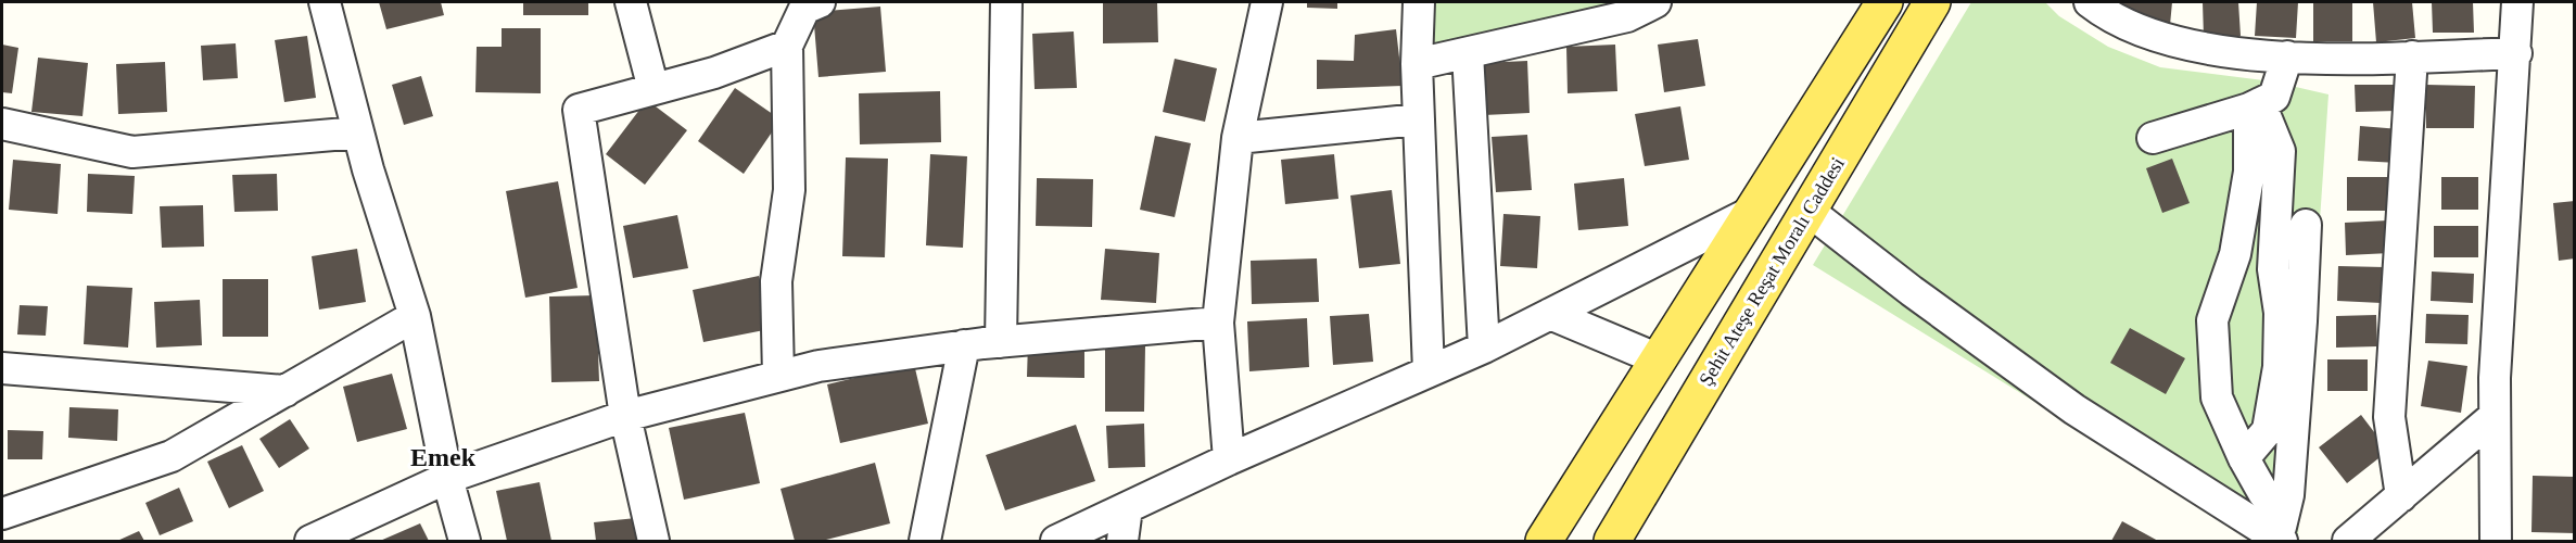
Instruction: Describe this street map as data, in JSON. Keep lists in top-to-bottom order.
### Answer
{
  "streets": {
    "main road": ["Şehit Ateşe Reşat Moralı Caddesi"]
  },
  "districts": ["Emek"]
}
